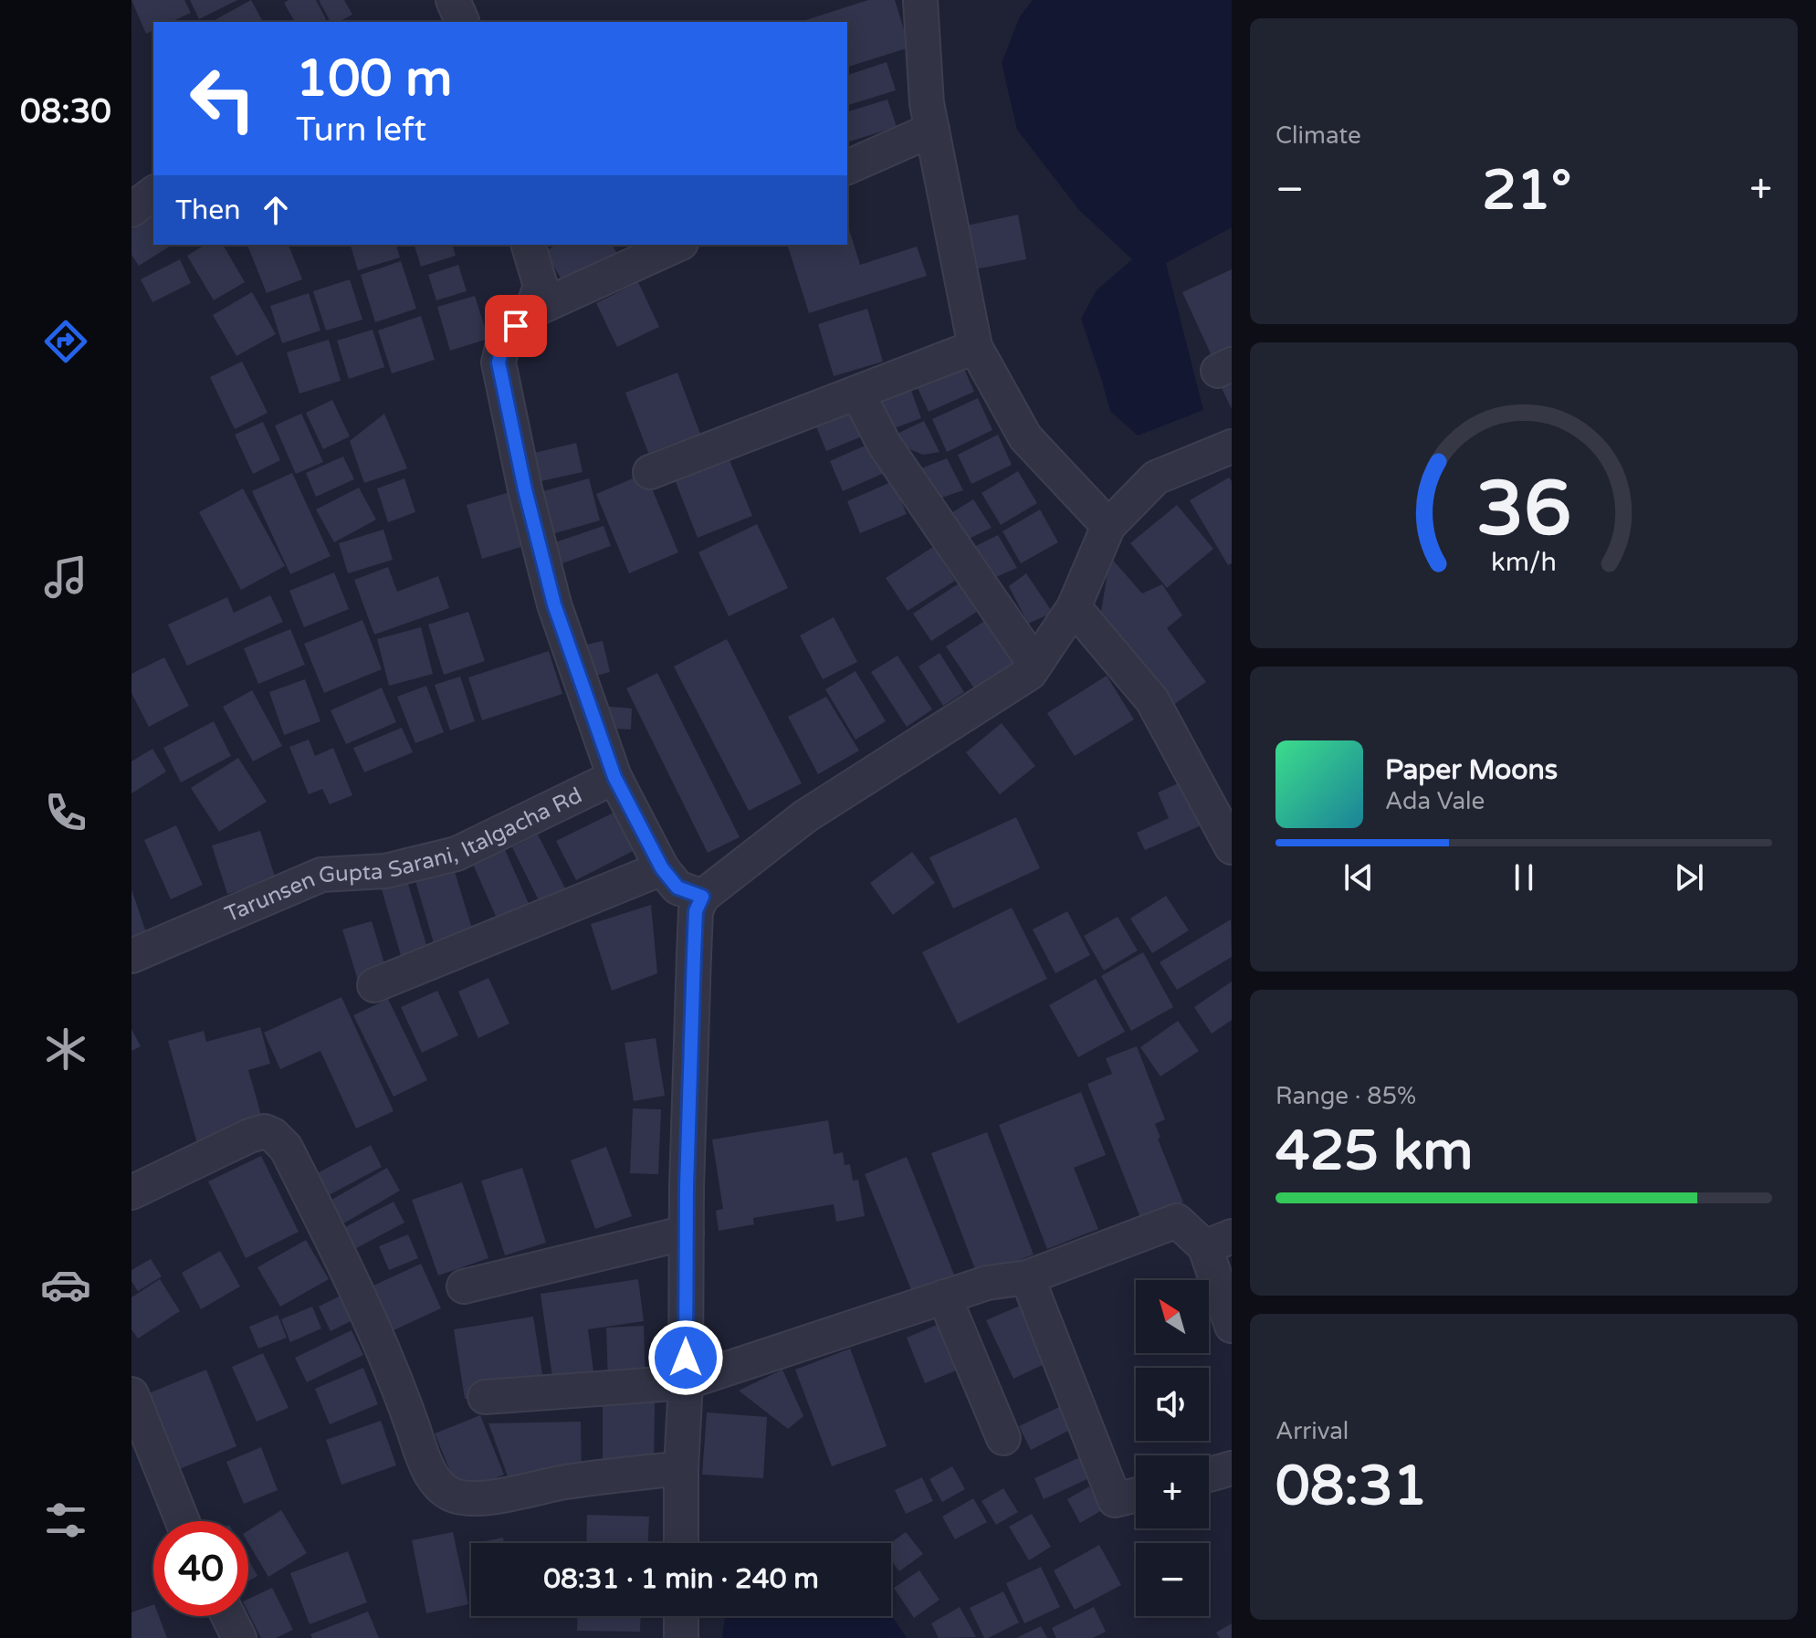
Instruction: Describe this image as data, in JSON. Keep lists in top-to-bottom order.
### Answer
{
  "streets": {
    "street": ["Tarunsen Gupta Sarani, Italgacha Rd"]
  },
  "north": "top left",
  "page": {
    "tabs": "08:30",
    "tile": [
      "Climate",
      ["Range · 85%", "425 km"],
      ["Arrival", "08:31"]
    ],
    "turn": ["100 m", "Turn left"],
    "heat": ["−", "21°", "+"],
    "then": "Then",
    "song": ["Paper Moons", "Ada Vale"],
    "map_buttons": ["+", "−"],
    "limit": "40",
    "trip": "08:31 · 1 min · 240 m",
    "gauge": ["36", "km/h"]
  }
}
